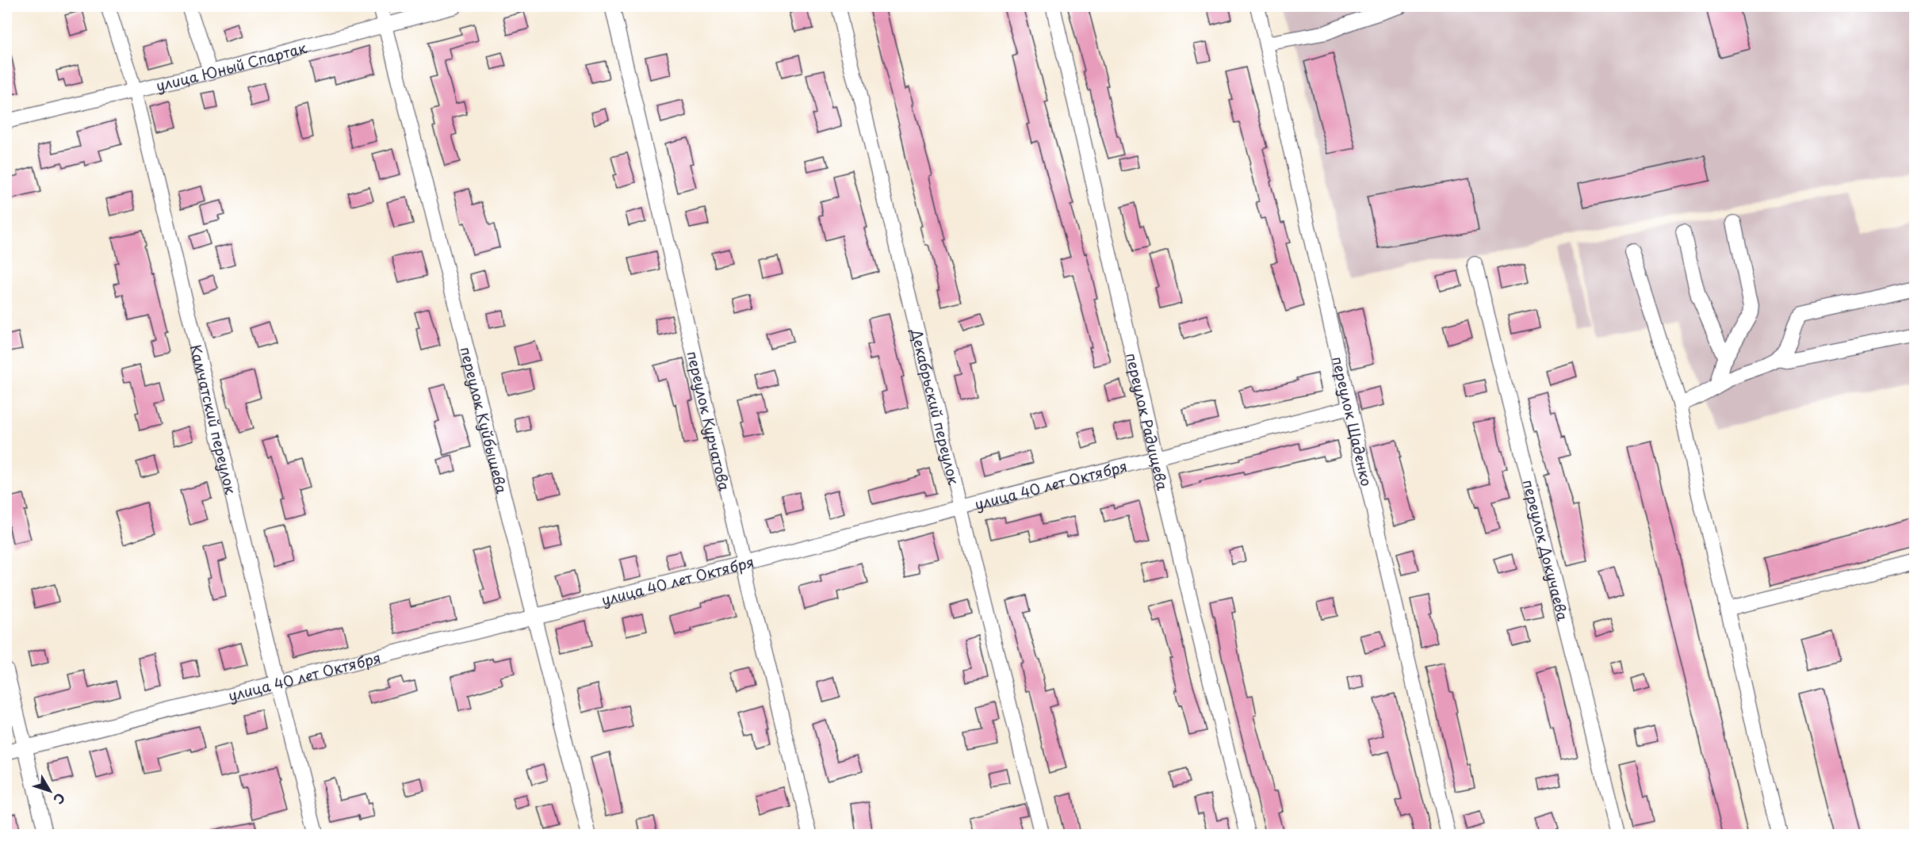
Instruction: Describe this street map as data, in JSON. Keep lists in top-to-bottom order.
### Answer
{
  "streets": {
    "street": [
      "улица Юный Спартак",
      "Декабрьский переулок",
      "Камчатский переулок",
      "переулок Щаденко",
      "переулок Куйбышева",
      "переулок Курчатова",
      "переулок Радищева",
      "улица 40 лет Октября",
      "переулок Докучаева"
    ]
  },
  "crossings": [
    ["улица Юный Спартак", "Камчатский переулок"],
    ["улица Юный Спартак", "переулок Куйбышева"],
    ["Декабрьский переулок", "улица 40 лет Октября"],
    ["Камчатский переулок", "улица 40 лет Октября"],
    ["переулок Щаденко", "улица 40 лет Октября"],
    ["переулок Куйбышева", "улица 40 лет Октября"],
    ["переулок Курчатова", "улица 40 лет Октября"],
    ["переулок Радищева", "улица 40 лет Октября"]
  ],
  "north": "bottom right"
}
